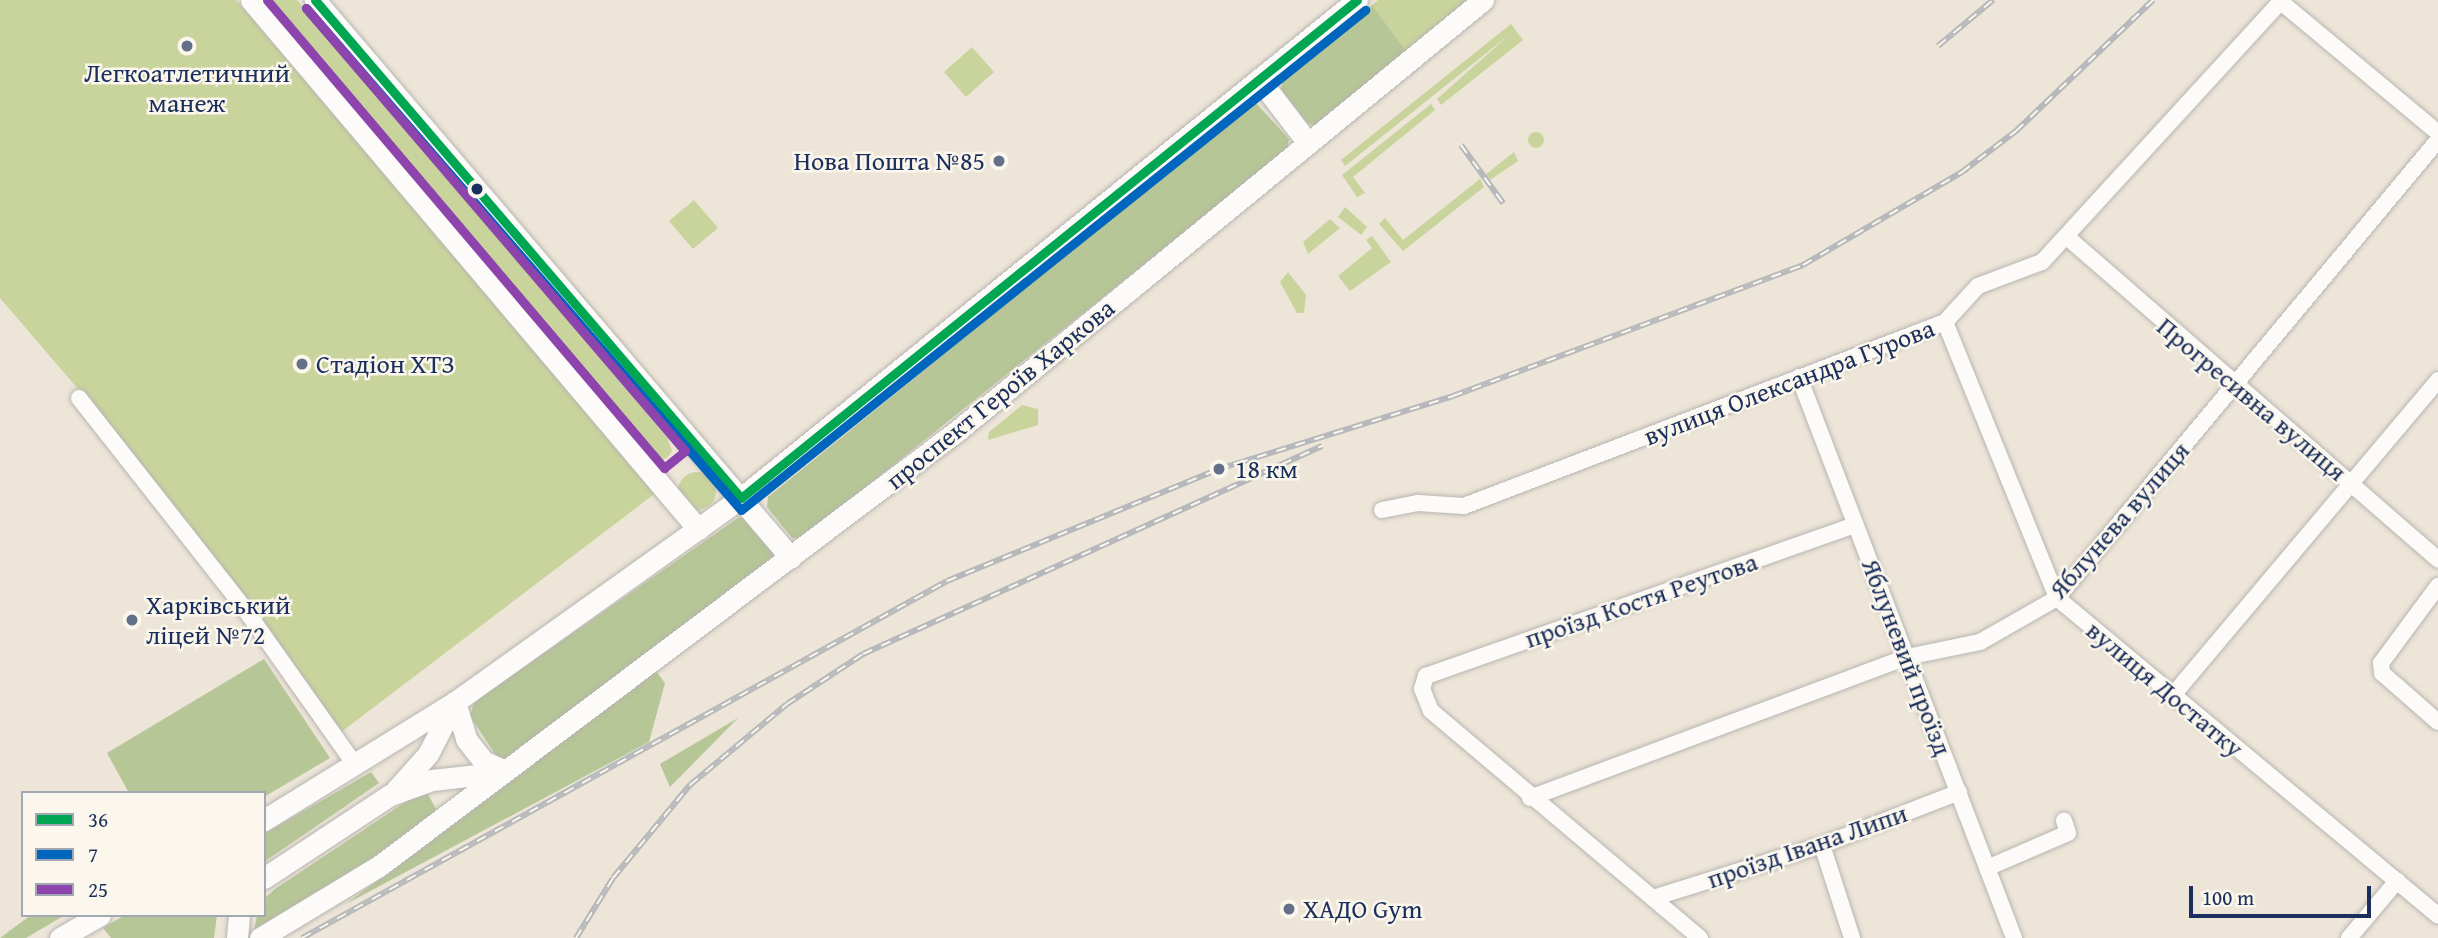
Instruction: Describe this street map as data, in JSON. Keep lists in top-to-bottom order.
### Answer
{
  "streets": {
    "main road": ["проспект Героїв Харкова"],
    "street": [
      "вулиця Олександра Гурова",
      "Прогресивна вулиця",
      "Яблунева вулиця",
      "проїзд Костя Реутова",
      "Яблуневий проїзд",
      "вулиця Достатку",
      "проїзд Івана Липи"
    ]
  },
  "crossings": [
    ["вулиця Олександра Гурова", "Прогресивна вулиця"],
    ["вулиця Олександра Гурова", "Яблуневий проїзд"],
    ["вулиця Олександра Гурова", "вулиця Достатку"],
    ["Прогресивна вулиця", "Яблунева вулиця"],
    ["Яблунева вулиця", "проїзд Костя Реутова"],
    ["Яблунева вулиця", "Яблуневий проїзд"],
    ["Яблунева вулиця", "вулиця Достатку"],
    ["проїзд Костя Реутова", "Яблуневий проїзд"],
    ["Яблуневий проїзд", "проїзд Івана Липи"]
  ],
  "places": [
    "Легкоатлетичний манеж",
    "Нова Пошта №85",
    "Стадіон ХТЗ",
    "18 км",
    "Харківський ліцей №72",
    "ХАДО Gym"
  ],
  "lines": ["transit line 36", "transit line 25", "transit line 7"],
  "legend": ["36", "7", "25"],
  "scale_bar": "100 m"
}
